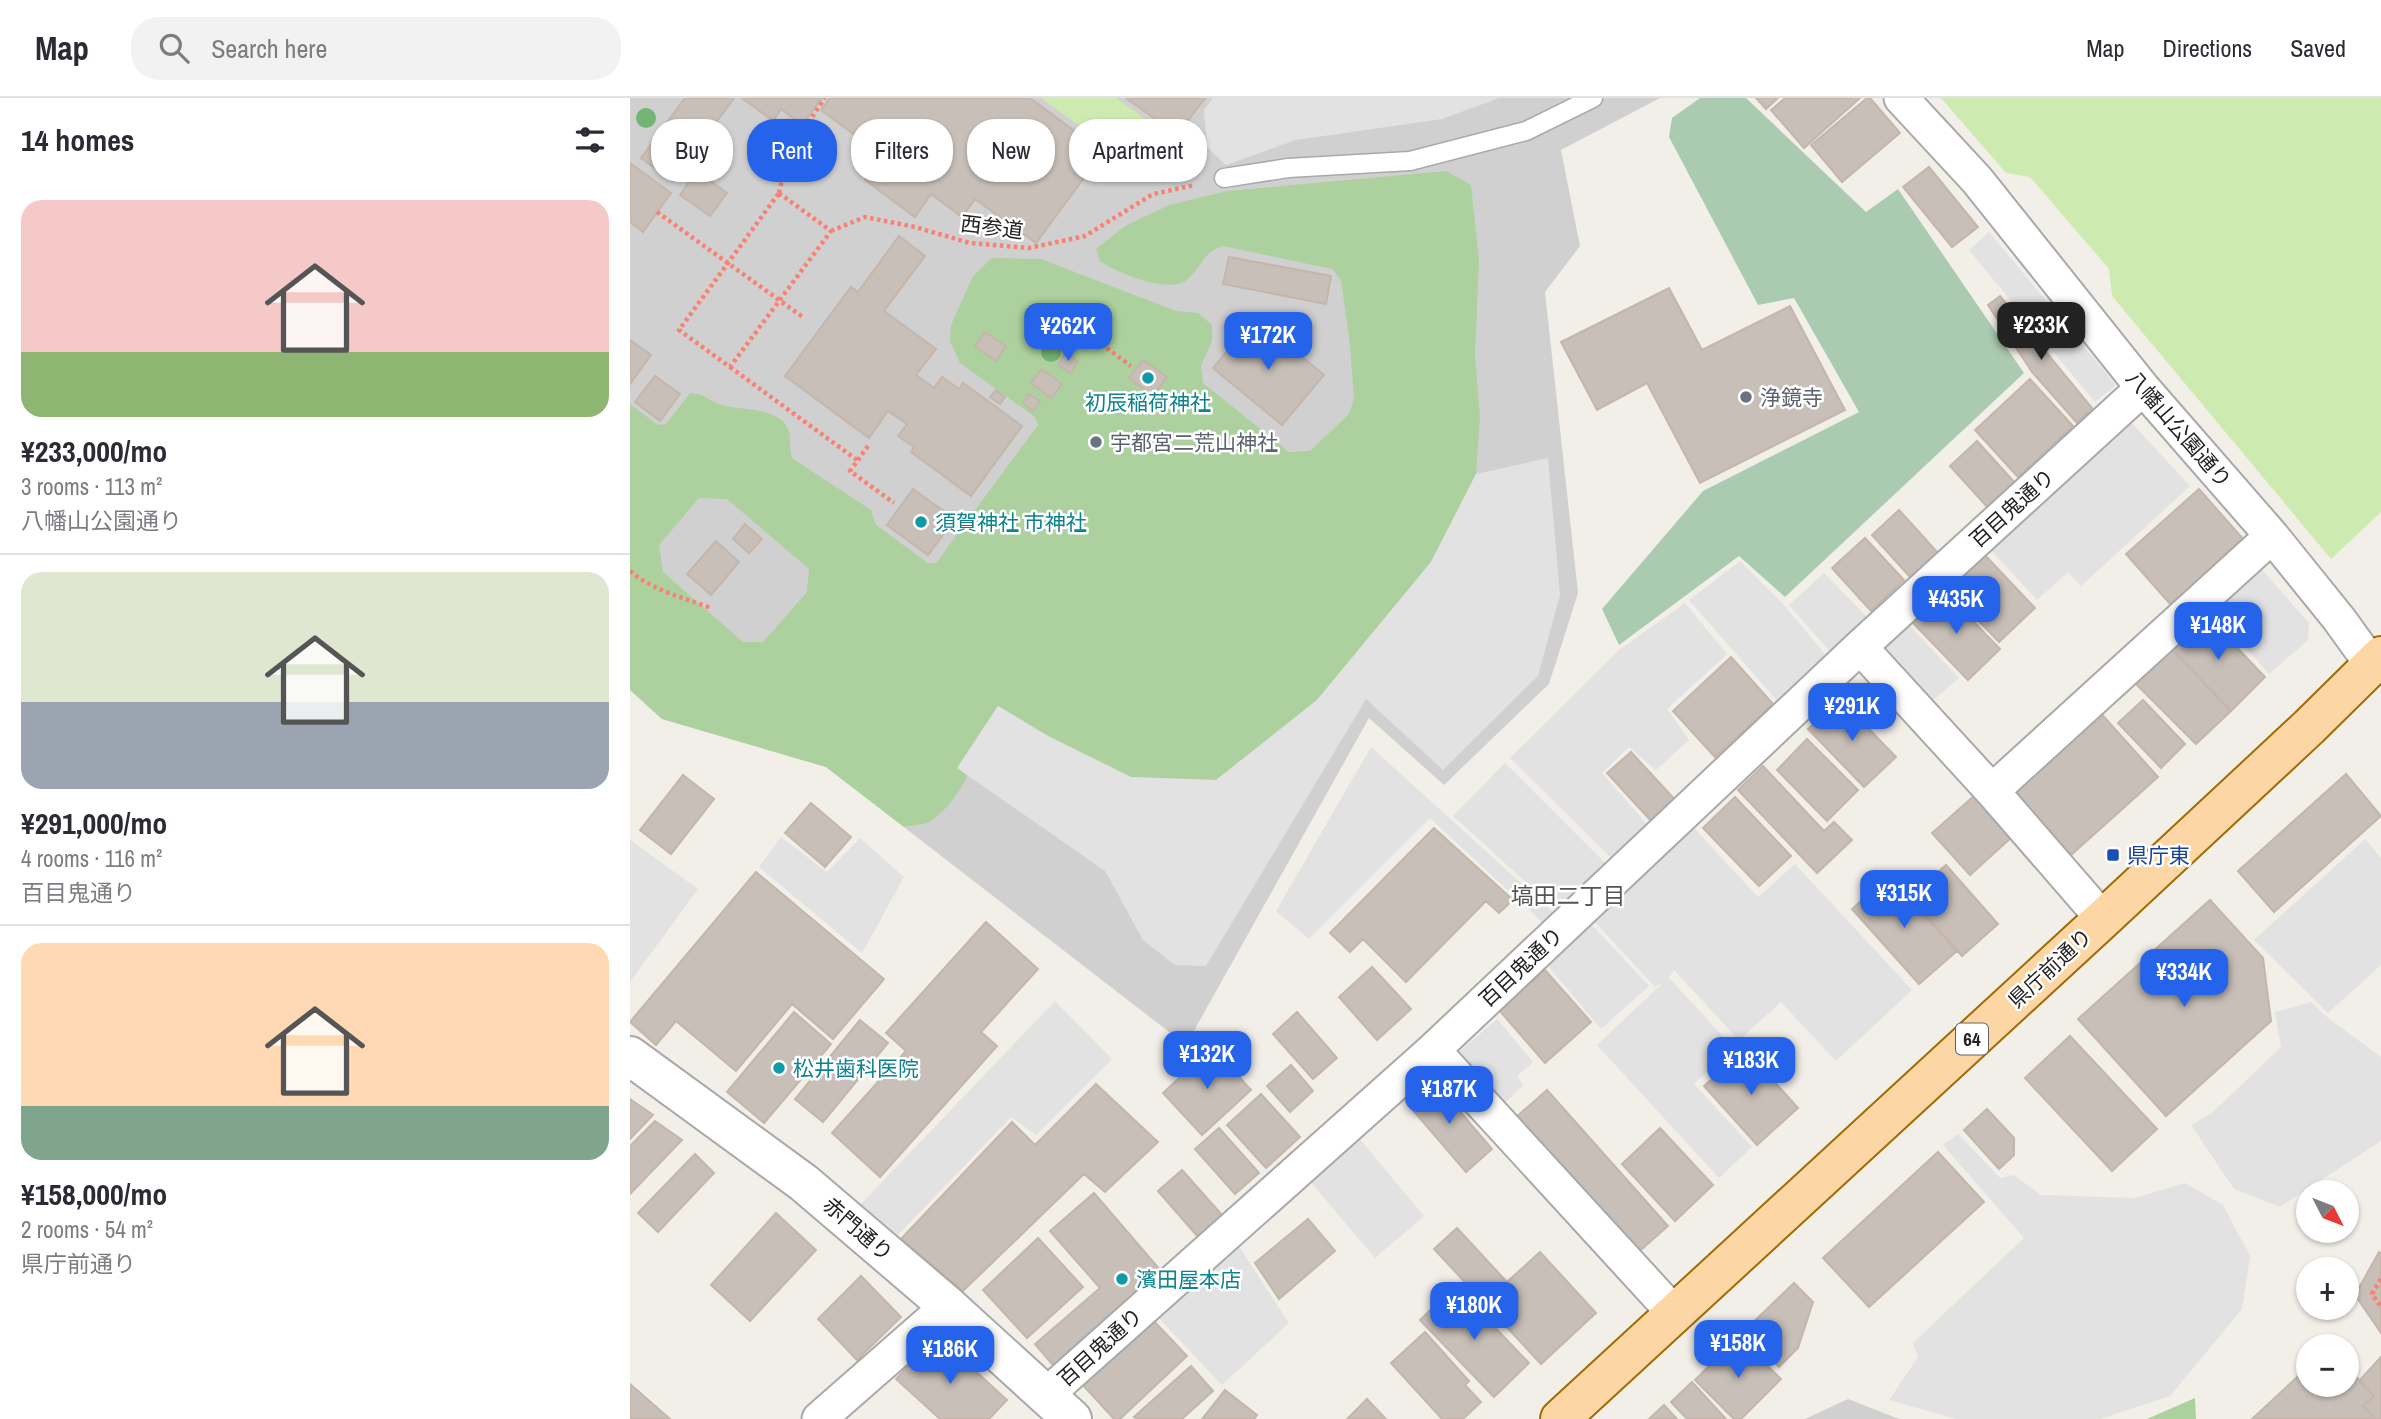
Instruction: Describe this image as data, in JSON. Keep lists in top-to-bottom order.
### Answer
{
  "streets": {
    "main road": ["県庁前通り", "64"],
    "street": ["八幡山公園通り", "百目鬼通り", "赤門通り"],
    "path": ["西参道"]
  },
  "crossings": [
    ["八幡山公園通り", "百目鬼通り"],
    ["八幡山公園通り", "県庁前通り"],
    ["百目鬼通り", "赤門通り"]
  ],
  "districts": ["塙田二丁目"],
  "places": {
    "other": [
      "初辰稲荷神社",
      "浄鏡寺",
      "宇都宮二荒山神社",
      "須賀神社 市神社",
      "松井歯科医院",
      "濱田屋本店"
    ],
    "transit": ["県庁東"]
  },
  "north": "bottom right",
  "page": {
    "header": "Map",
    "search": "Search here",
    "nav": ["Map", "Directions", "Saved"],
    "heading": "14 homes",
    "chip": [
      "Buy",
      "Rent",
      "Filters",
      "New",
      "Apartment"
    ],
    "list": [
      {
        "name": "¥233,000/mo",
        "note": "3 rooms · 113 m² · 八幡山公園通り"
      },
      {
        "name": "¥291,000/mo",
        "note": "4 rooms · 116 m² · 百目鬼通り"
      },
      {
        "name": "¥158,000/mo",
        "note": "2 rooms · 54 m² · 県庁前通り"
      }
    ],
    "price": [
      "¥233K",
      "¥262K",
      "¥172K",
      "¥435K",
      "¥148K",
      "¥291K",
      "¥315K",
      "¥334K",
      "¥132K",
      "¥183K",
      "¥187K",
      "¥180K",
      "¥158K",
      "¥186K"
    ],
    "map_buttons": ["+", "−"]
  }
}
